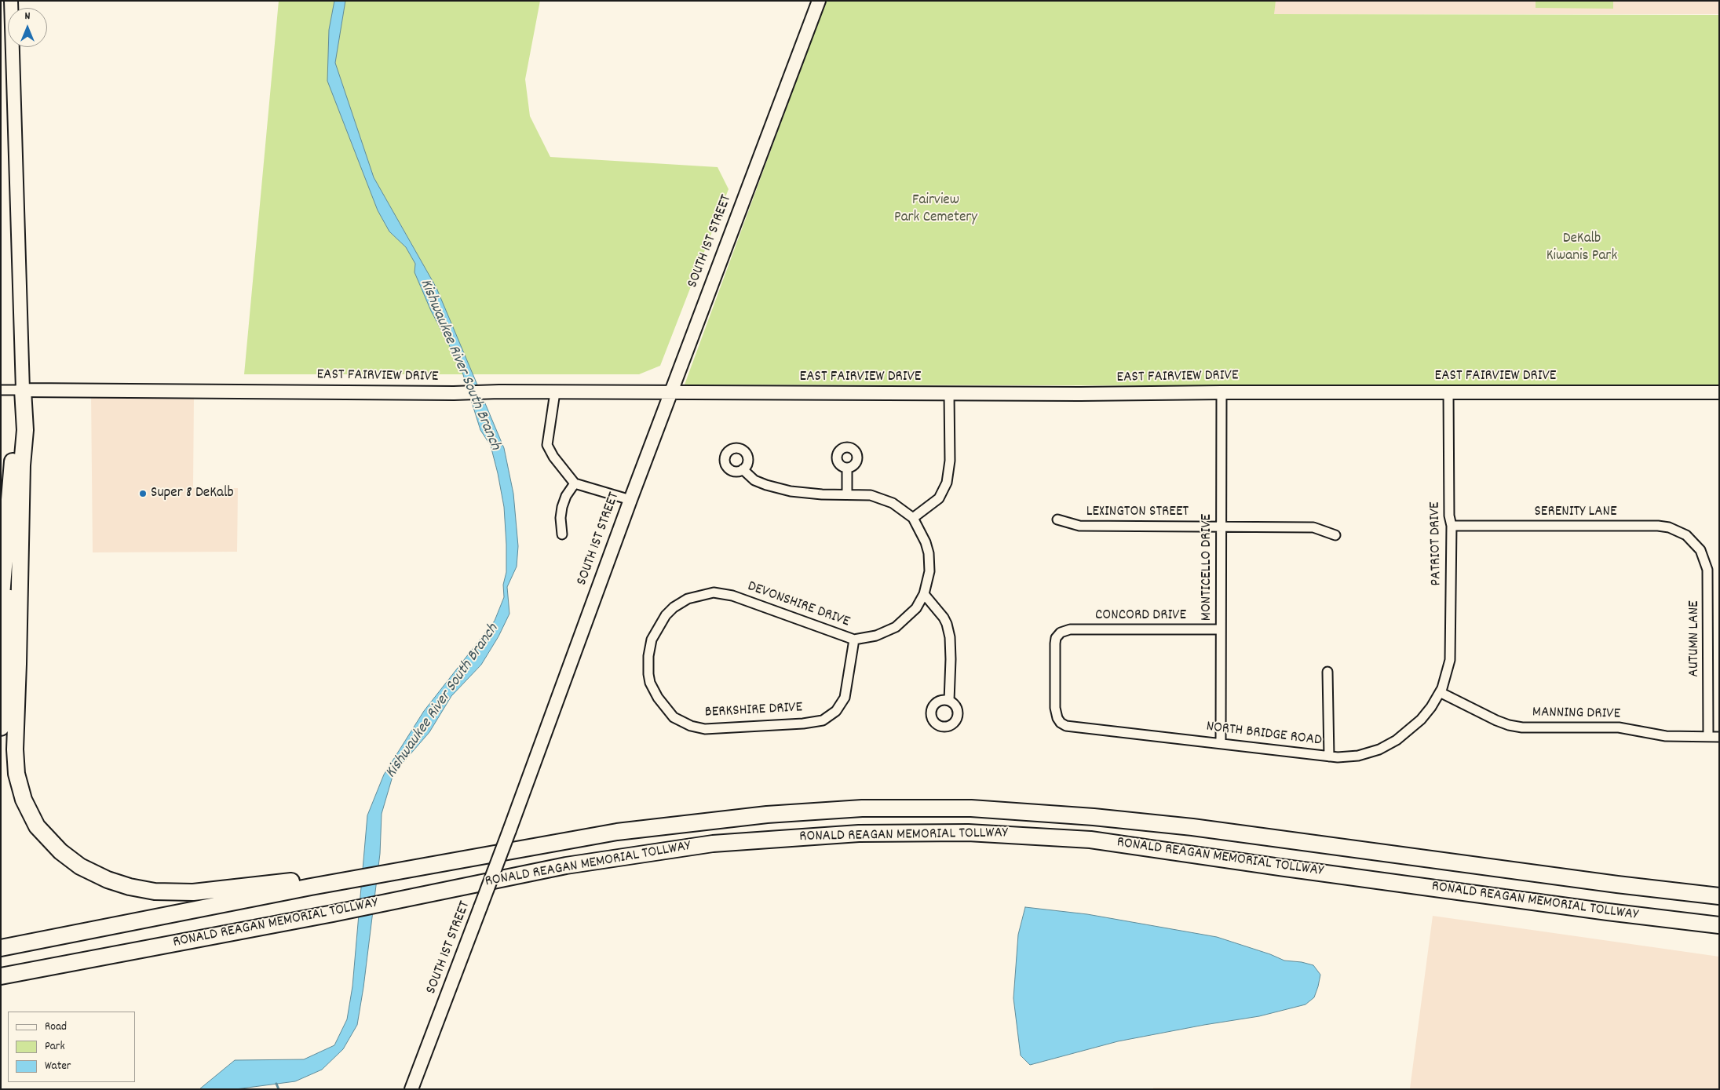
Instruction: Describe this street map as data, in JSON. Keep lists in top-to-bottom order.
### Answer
{
  "streets": {
    "highway": ["RONALD REAGAN MEMORIAL TOLLWAY"],
    "street": [
      "SOUTH 1ST STREET",
      "EAST FAIRVIEW DRIVE",
      "LEXINGTON STREET",
      "SERENITY LANE",
      "PATRIOT DRIVE",
      "MONTICELLO DRIVE",
      "DEVONSHIRE DRIVE",
      "CONCORD DRIVE",
      "AUTUMN LANE",
      "BERKSHIRE DRIVE",
      "MANNING DRIVE",
      "NORTH BRIDGE ROAD"
    ]
  },
  "crossings": [
    ["SOUTH 1ST STREET", "EAST FAIRVIEW DRIVE"],
    ["EAST FAIRVIEW DRIVE", "PATRIOT DRIVE"],
    ["EAST FAIRVIEW DRIVE", "MONTICELLO DRIVE"],
    ["LEXINGTON STREET", "MONTICELLO DRIVE"],
    ["SERENITY LANE", "PATRIOT DRIVE"],
    ["SERENITY LANE", "AUTUMN LANE"],
    ["PATRIOT DRIVE", "MANNING DRIVE"],
    ["PATRIOT DRIVE", "NORTH BRIDGE ROAD"],
    ["MONTICELLO DRIVE", "CONCORD DRIVE"],
    ["MONTICELLO DRIVE", "NORTH BRIDGE ROAD"],
    ["DEVONSHIRE DRIVE", "BERKSHIRE DRIVE"],
    ["CONCORD DRIVE", "NORTH BRIDGE ROAD"],
    ["AUTUMN LANE", "MANNING DRIVE"],
    ["MANNING DRIVE", "NORTH BRIDGE ROAD"]
  ],
  "water": ["Kishwaukee River South Branch"],
  "parks": ["Fairview Park Cemetery", "DeKalb Kiwanis Park"],
  "places": ["Super 8 DeKalb"],
  "legend": ["Road", "Park", "Water"],
  "north": "top"
}
